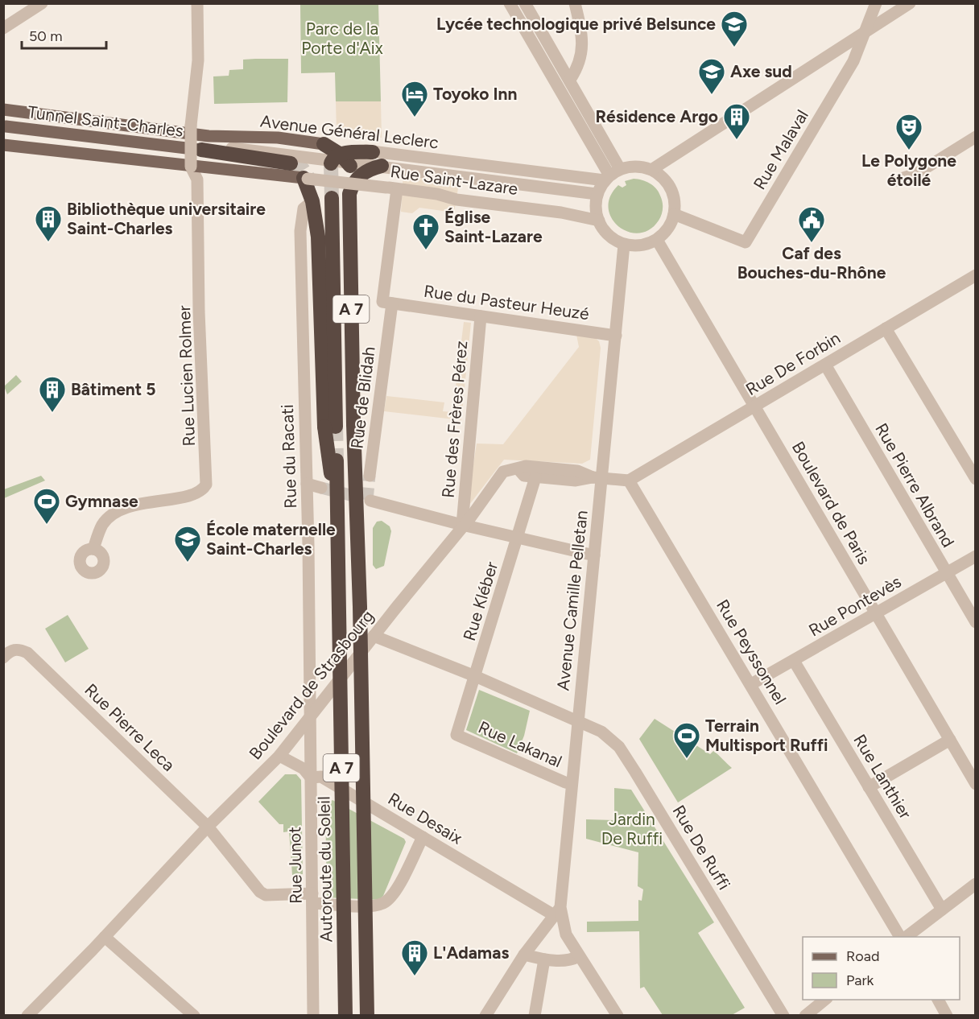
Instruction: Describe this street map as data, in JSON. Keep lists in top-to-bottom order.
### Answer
{
  "streets": {
    "highway": ["A 7", "Autoroute du Soleil"],
    "main road": ["Tunnel Saint-Charles", "Avenue Général Leclerc"],
    "street": [
      "Rue Malaval",
      "Rue Saint-Lazare",
      "Rue du Pasteur Heuzé",
      "Rue De Forbin",
      "Rue Lucien Rolmer",
      "Rue de Blidah",
      "Rue des Frères Pérez",
      "Rue du Racati",
      "Rue Pierre Albrand",
      "Boulevard de Paris",
      "Avenue Camille Pelletan",
      "Rue Kléber",
      "Rue Pontevès",
      "Rue Peyssonnel",
      "Boulevard de Strasbourg",
      "Rue Pierre Leca",
      "Rue Lakanal",
      "Rue Lanthier",
      "Rue Desaix",
      "Rue De Ruffi",
      "Rue Junot"
    ]
  },
  "crossings": [
    ["Tunnel Saint-Charles", "Avenue Général Leclerc"],
    ["Avenue Général Leclerc", "Rue Malaval"],
    ["Avenue Général Leclerc", "Rue Saint-Lazare"],
    ["Avenue Général Leclerc", "A 7"],
    ["Avenue Général Leclerc", "Boulevard de Paris"],
    ["Avenue Général Leclerc", "Avenue Camille Pelletan"],
    ["Rue Malaval", "Rue Saint-Lazare"],
    ["Rue Malaval", "Boulevard de Paris"],
    ["Rue Malaval", "Avenue Camille Pelletan"],
    ["Rue Saint-Lazare", "Boulevard de Paris"],
    ["Rue Saint-Lazare", "Avenue Camille Pelletan"],
    ["Rue du Pasteur Heuzé", "Rue de Blidah"],
    ["Rue du Pasteur Heuzé", "Rue des Frères Pérez"],
    ["Rue du Pasteur Heuzé", "Avenue Camille Pelletan"],
    ["A 7", "Autoroute du Soleil"],
    ["Rue De Forbin", "Rue Pierre Albrand"],
    ["Rue De Forbin", "Boulevard de Paris"],
    ["Rue De Forbin", "Rue Peyssonnel"],
    ["Rue des Frères Pérez", "Boulevard de Strasbourg"],
    ["Rue du Racati", "Boulevard de Strasbourg"],
    ["Rue du Racati", "Rue Junot"],
    ["Rue Pierre Albrand", "Rue Pontevès"],
    ["Boulevard de Paris", "Avenue Camille Pelletan"],
    ["Boulevard de Paris", "Rue Pontevès"],
    ["Avenue Camille Pelletan", "Rue Lakanal"],
    ["Avenue Camille Pelletan", "Rue Desaix"],
    ["Avenue Camille Pelletan", "Rue De Ruffi"],
    ["Rue Kléber", "Rue Lakanal"],
    ["Rue Kléber", "Rue De Ruffi"],
    ["Rue Pontevès", "Rue Peyssonnel"],
    ["Rue Pontevès", "Rue Lanthier"],
    ["Boulevard de Strasbourg", "Rue Pierre Leca"],
    ["Boulevard de Strasbourg", "Rue Desaix"],
    ["Boulevard de Strasbourg", "Rue De Ruffi"],
    ["Boulevard de Strasbourg", "Rue Junot"],
    ["Rue Pierre Leca", "Rue Junot"],
    ["Rue Desaix", "Rue Junot"]
  ],
  "parks": ["Parc de la Porte d'Aix", "Jardin De Ruffi"],
  "places": {
    "school or university": ["Lycée technologique privé Belsunce", "Axe sud", "École maternelle Saint-Charles"],
    "hotel": ["Toyoko Inn"],
    "building": [
      "Résidence Argo",
      "Bibliothèque universitaire Saint-Charles",
      "Bâtiment 5",
      "L'Adamas"
    ],
    "theatre": ["Le Polygone étoilé"],
    "public building": ["Caf des Bouches-du-Rhône"],
    "church": ["Église Saint-Lazare"],
    "sports": ["Gymnase", "Terrain Multisport Ruffi"]
  },
  "legend": ["Road", "Park"],
  "scale_bar": "50 m"
}
